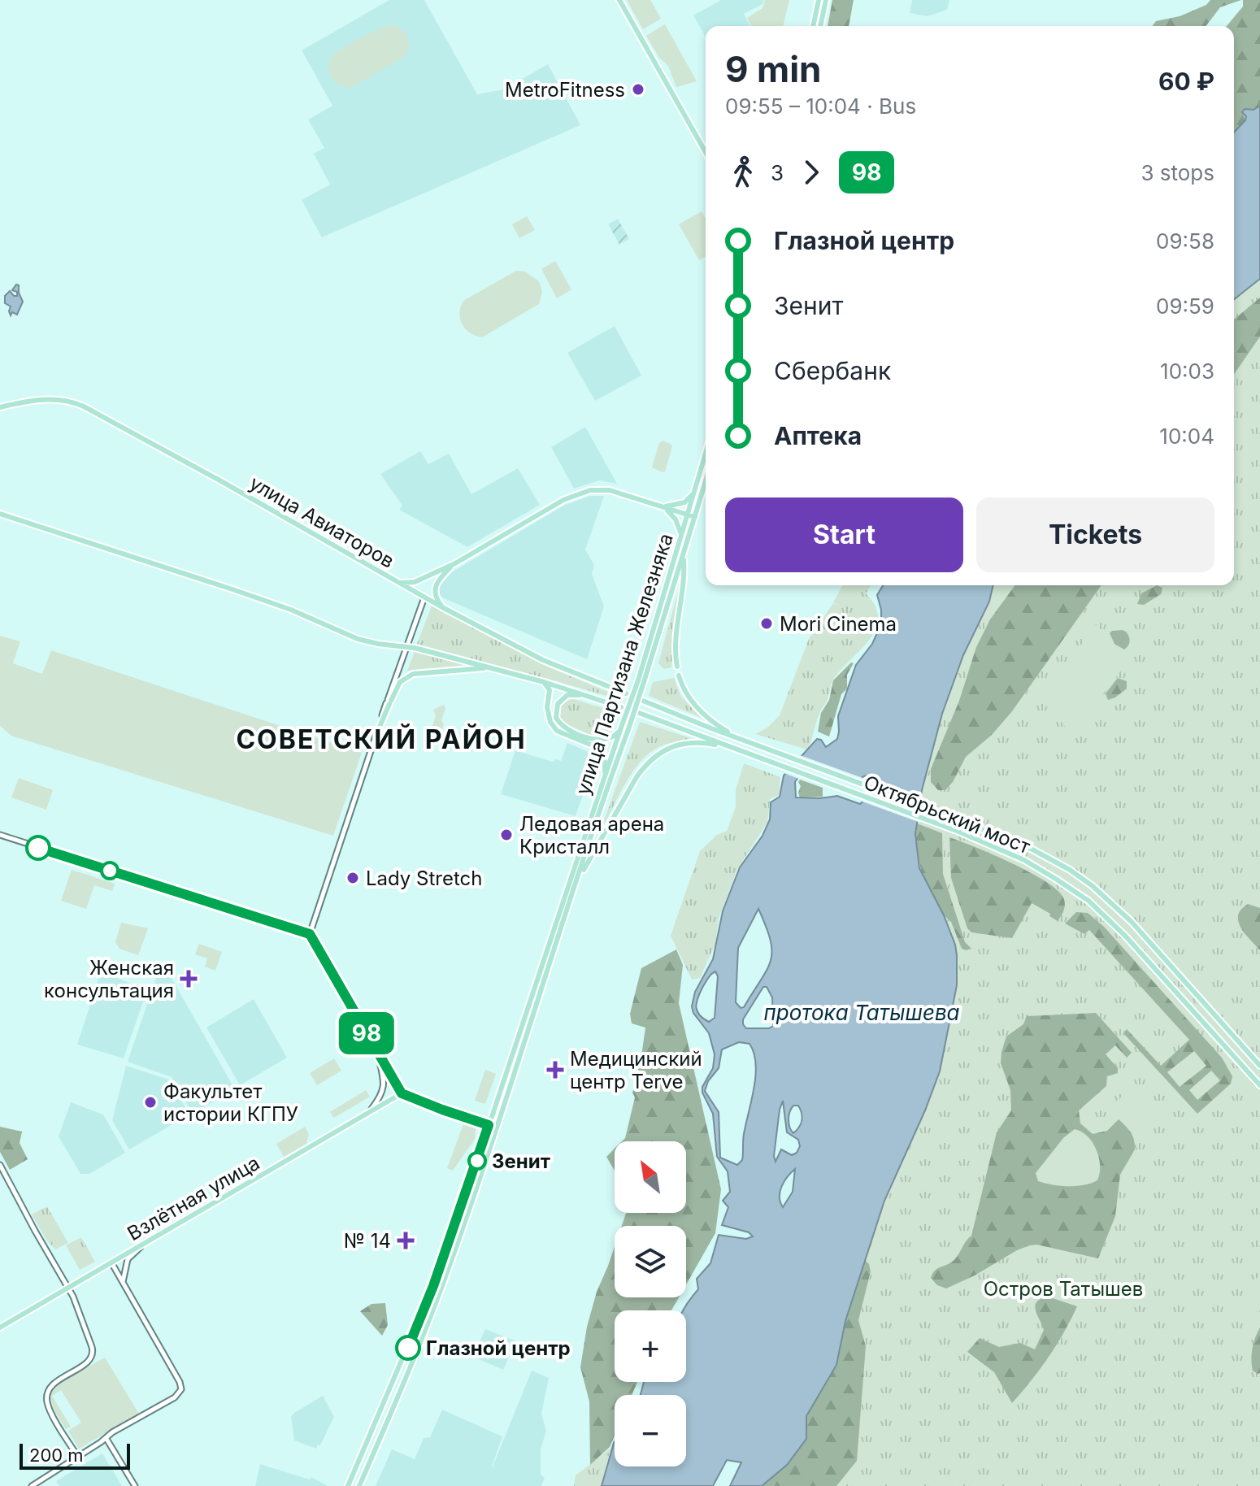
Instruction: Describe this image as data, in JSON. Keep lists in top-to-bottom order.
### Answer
{
  "streets": {
    "main road": [
      "улица Авиаторов",
      "улица Партизана Железняка",
      "Октябрьский мост",
      "Взлётная улица"
    ]
  },
  "districts": ["СОВЕТСКИЙ РАЙОН"],
  "water": ["протока Татышева"],
  "parks": ["Остров Татышев"],
  "places": {
    "other": [
      "MetroFitness",
      "Mori Cinema",
      "Ледовая арена Кристалл",
      "Lady Stretch",
      "Факультет истории КГПУ",
      "Зенит",
      "Глазной центр"
    ],
    "health": ["Женская консультация", "Медицинский центр Terve", "№ 14"]
  },
  "lines": ["bus line 98"],
  "scale_bar": "200 m",
  "north": "top left",
  "page": {
    "on_map": "98",
    "heading": ["9 min", "09:55 – 10:04 · Bus", "60 ₽"],
    "legs": ["3", "98", "3 stops"],
    "list": [
      {
        "name": "Глазной центр",
        "value": "09:58"
      },
      {
        "name": "Зенит",
        "value": "09:59"
      },
      {
        "name": "Сбербанк",
        "value": "10:03"
      },
      {
        "name": "Аптека",
        "value": "10:04"
      }
    ],
    "buttons": ["Start", "Tickets"],
    "map_buttons": ["+", "−"],
    "scale": "200 m"
  }
}
